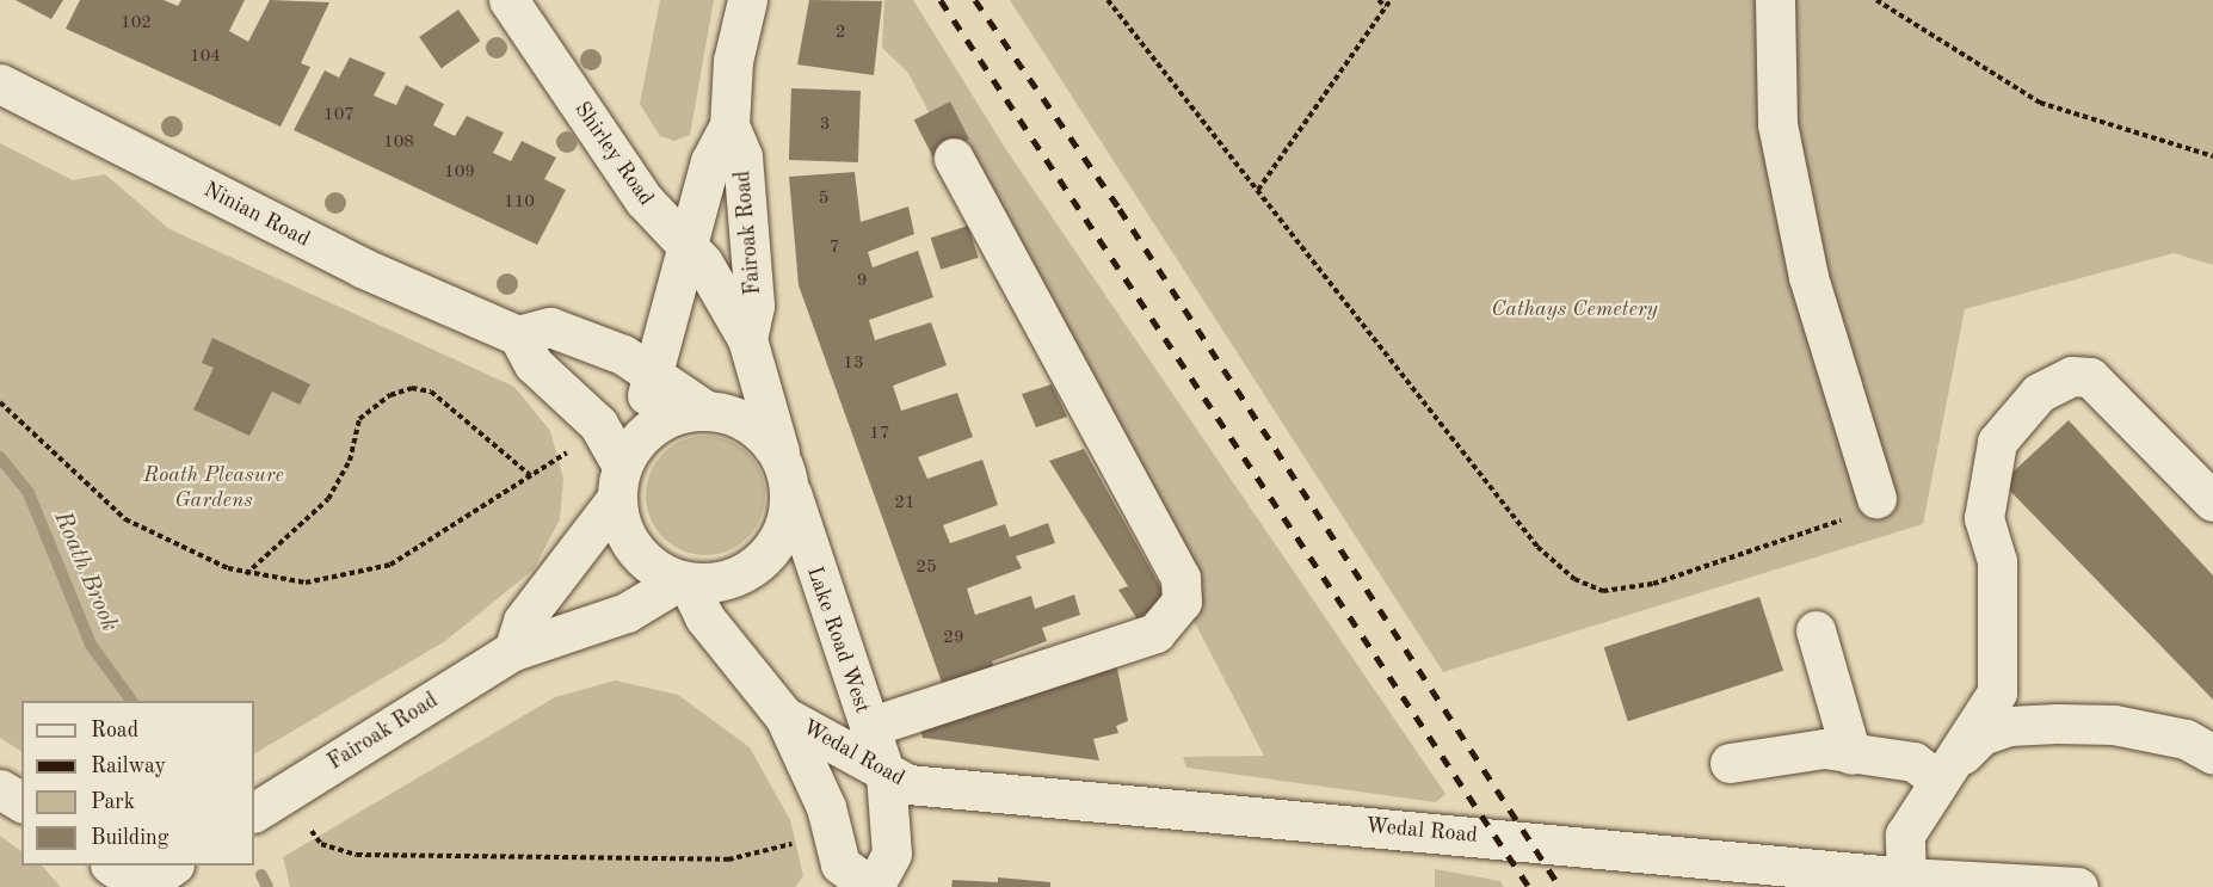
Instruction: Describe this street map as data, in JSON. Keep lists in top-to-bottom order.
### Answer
{
  "streets": {
    "street": [
      "Shirley Road",
      "Ninian Road",
      "Fairoak Road",
      "Lake Road West",
      "Wedal Road"
    ]
  },
  "crossings": [
    ["Shirley Road", "Fairoak Road"],
    ["Fairoak Road", "Lake Road West"],
    ["Lake Road West", "Wedal Road"]
  ],
  "water": ["Roath Brook"],
  "parks": ["Cathays Cemetery", "Roath Pleasure Gardens"],
  "house_numbers": [
    "102",
    "2",
    "104",
    "107",
    "3",
    "108",
    "109",
    "5",
    "110",
    "7",
    "9",
    "13",
    "17",
    "21",
    "25",
    "29"
  ],
  "legend": [
    "Road",
    "Railway",
    "Park",
    "Building"
  ]
}
